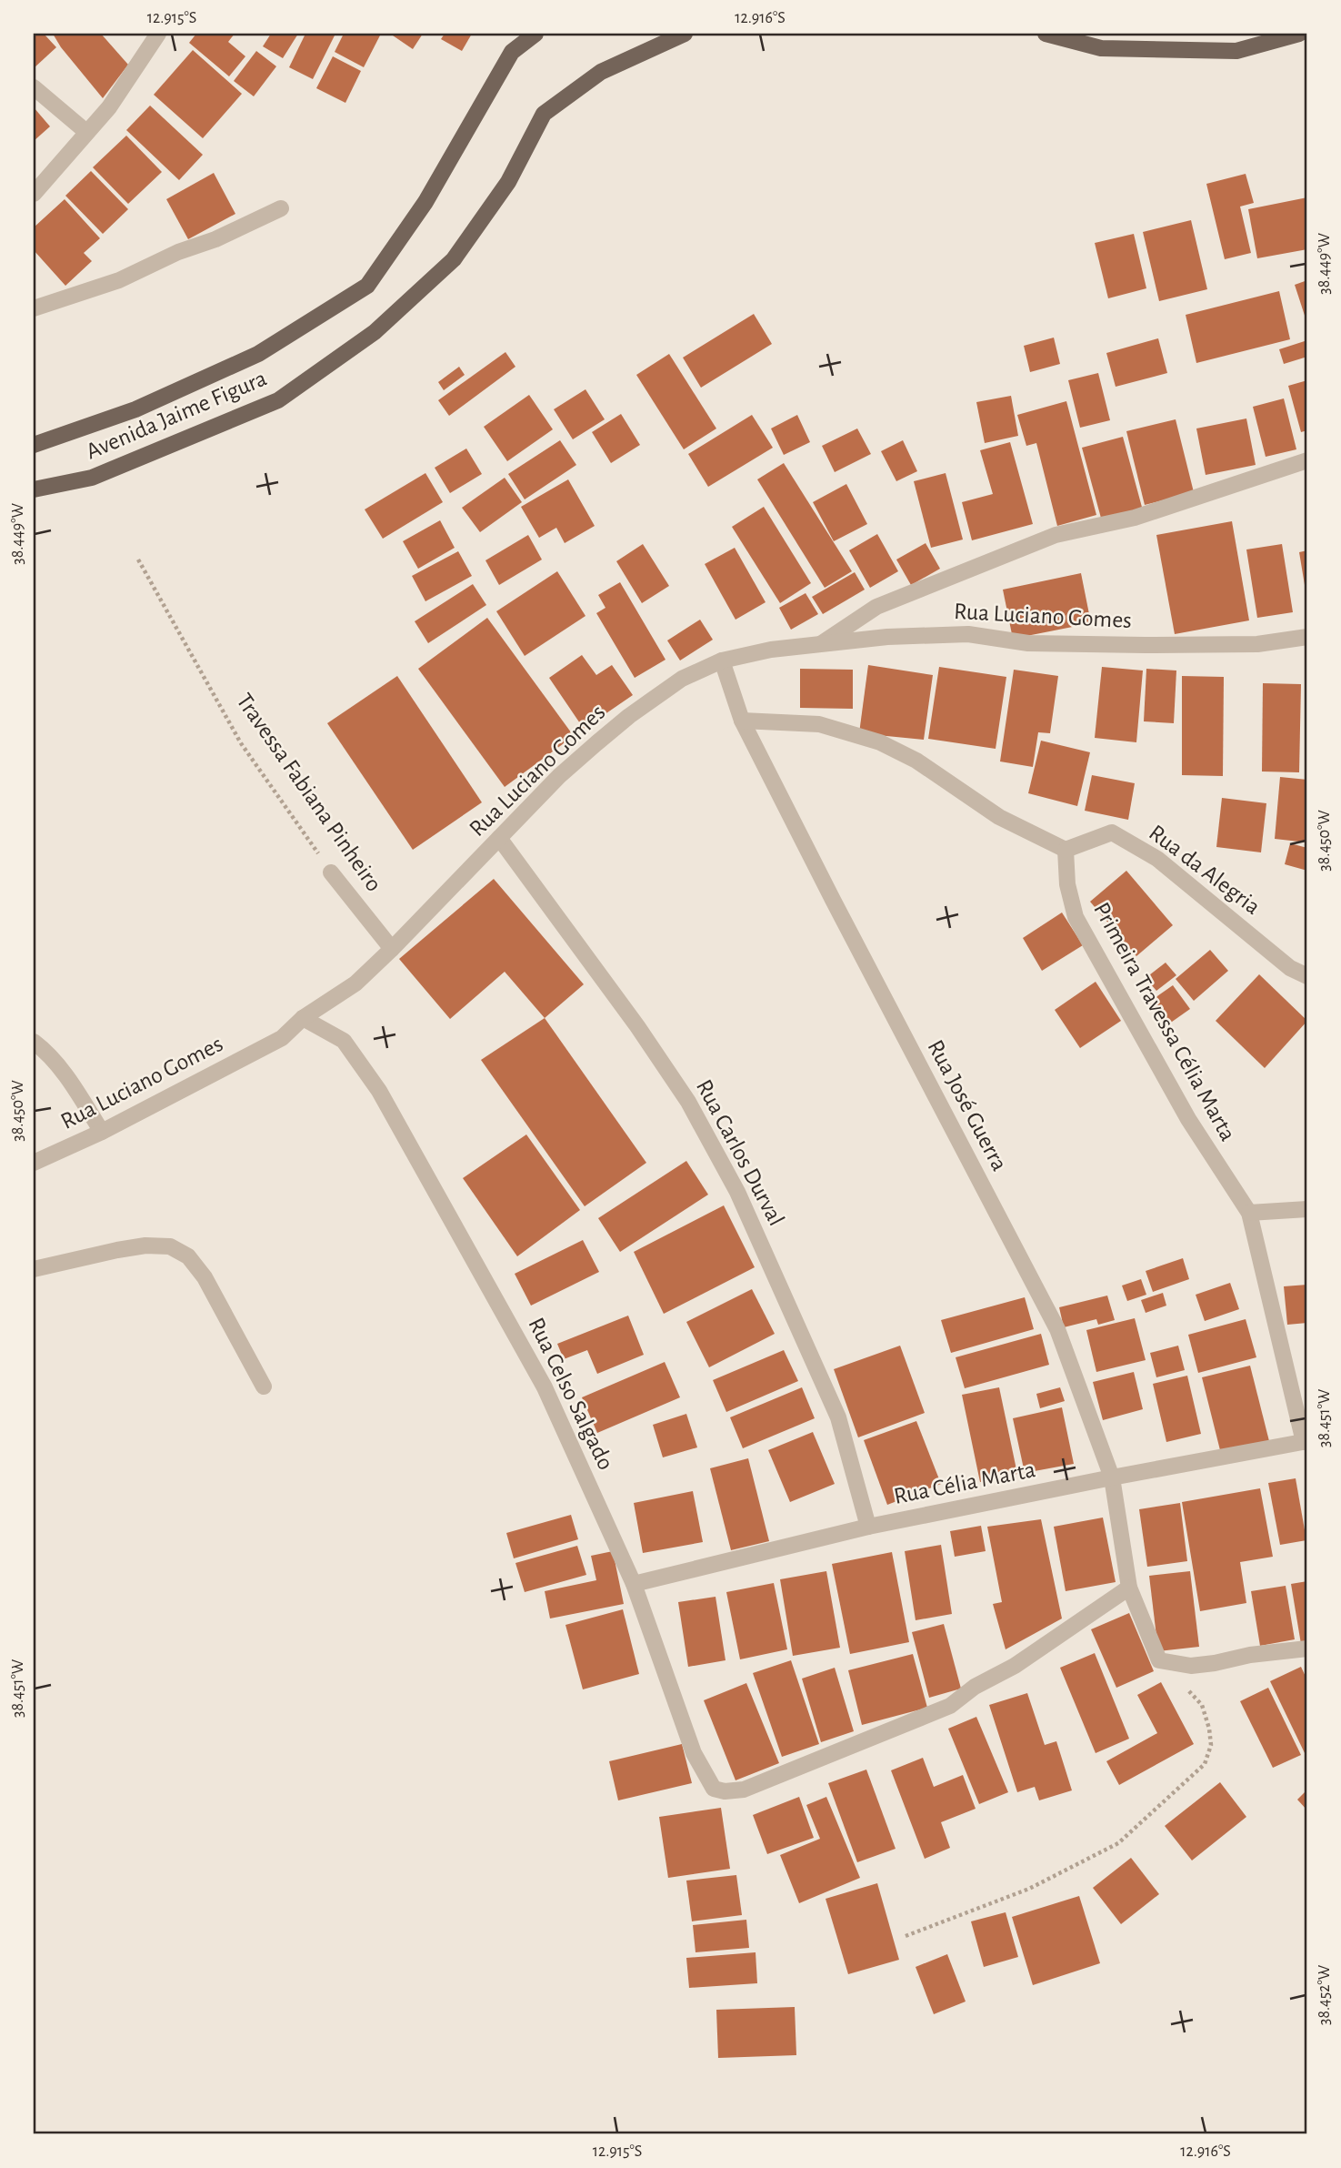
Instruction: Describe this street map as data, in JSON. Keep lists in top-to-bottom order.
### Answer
{
  "streets": {
    "main road": ["Avenida Jaime Figura"],
    "street": [
      "Rua Luciano Gomes",
      "Travessa Fabiana Pinheiro",
      "Rua da Alegria",
      "Primeira Travessa Célia Marta",
      "Rua José Guerra",
      "Rua Carlos Durval",
      "Rua Celso Salgado",
      "Rua Célia Marta"
    ]
  },
  "crossings": [
    ["Rua Luciano Gomes", "Travessa Fabiana Pinheiro"],
    ["Rua Luciano Gomes", "Rua José Guerra"],
    ["Rua Luciano Gomes", "Rua Carlos Durval"],
    ["Rua Luciano Gomes", "Rua Celso Salgado"],
    ["Rua da Alegria", "Primeira Travessa Célia Marta"],
    ["Primeira Travessa Célia Marta", "Rua Célia Marta"],
    ["Rua José Guerra", "Rua Celso Salgado"],
    ["Rua José Guerra", "Rua Célia Marta"],
    ["Rua Carlos Durval", "Rua Célia Marta"],
    ["Rua Celso Salgado", "Rua Célia Marta"]
  ],
  "coordinates": [
    "12.915°S",
    "12.916°S",
    "38.449°W",
    "38.450°W",
    "38.451°W",
    "38.452°W"
  ]
}
